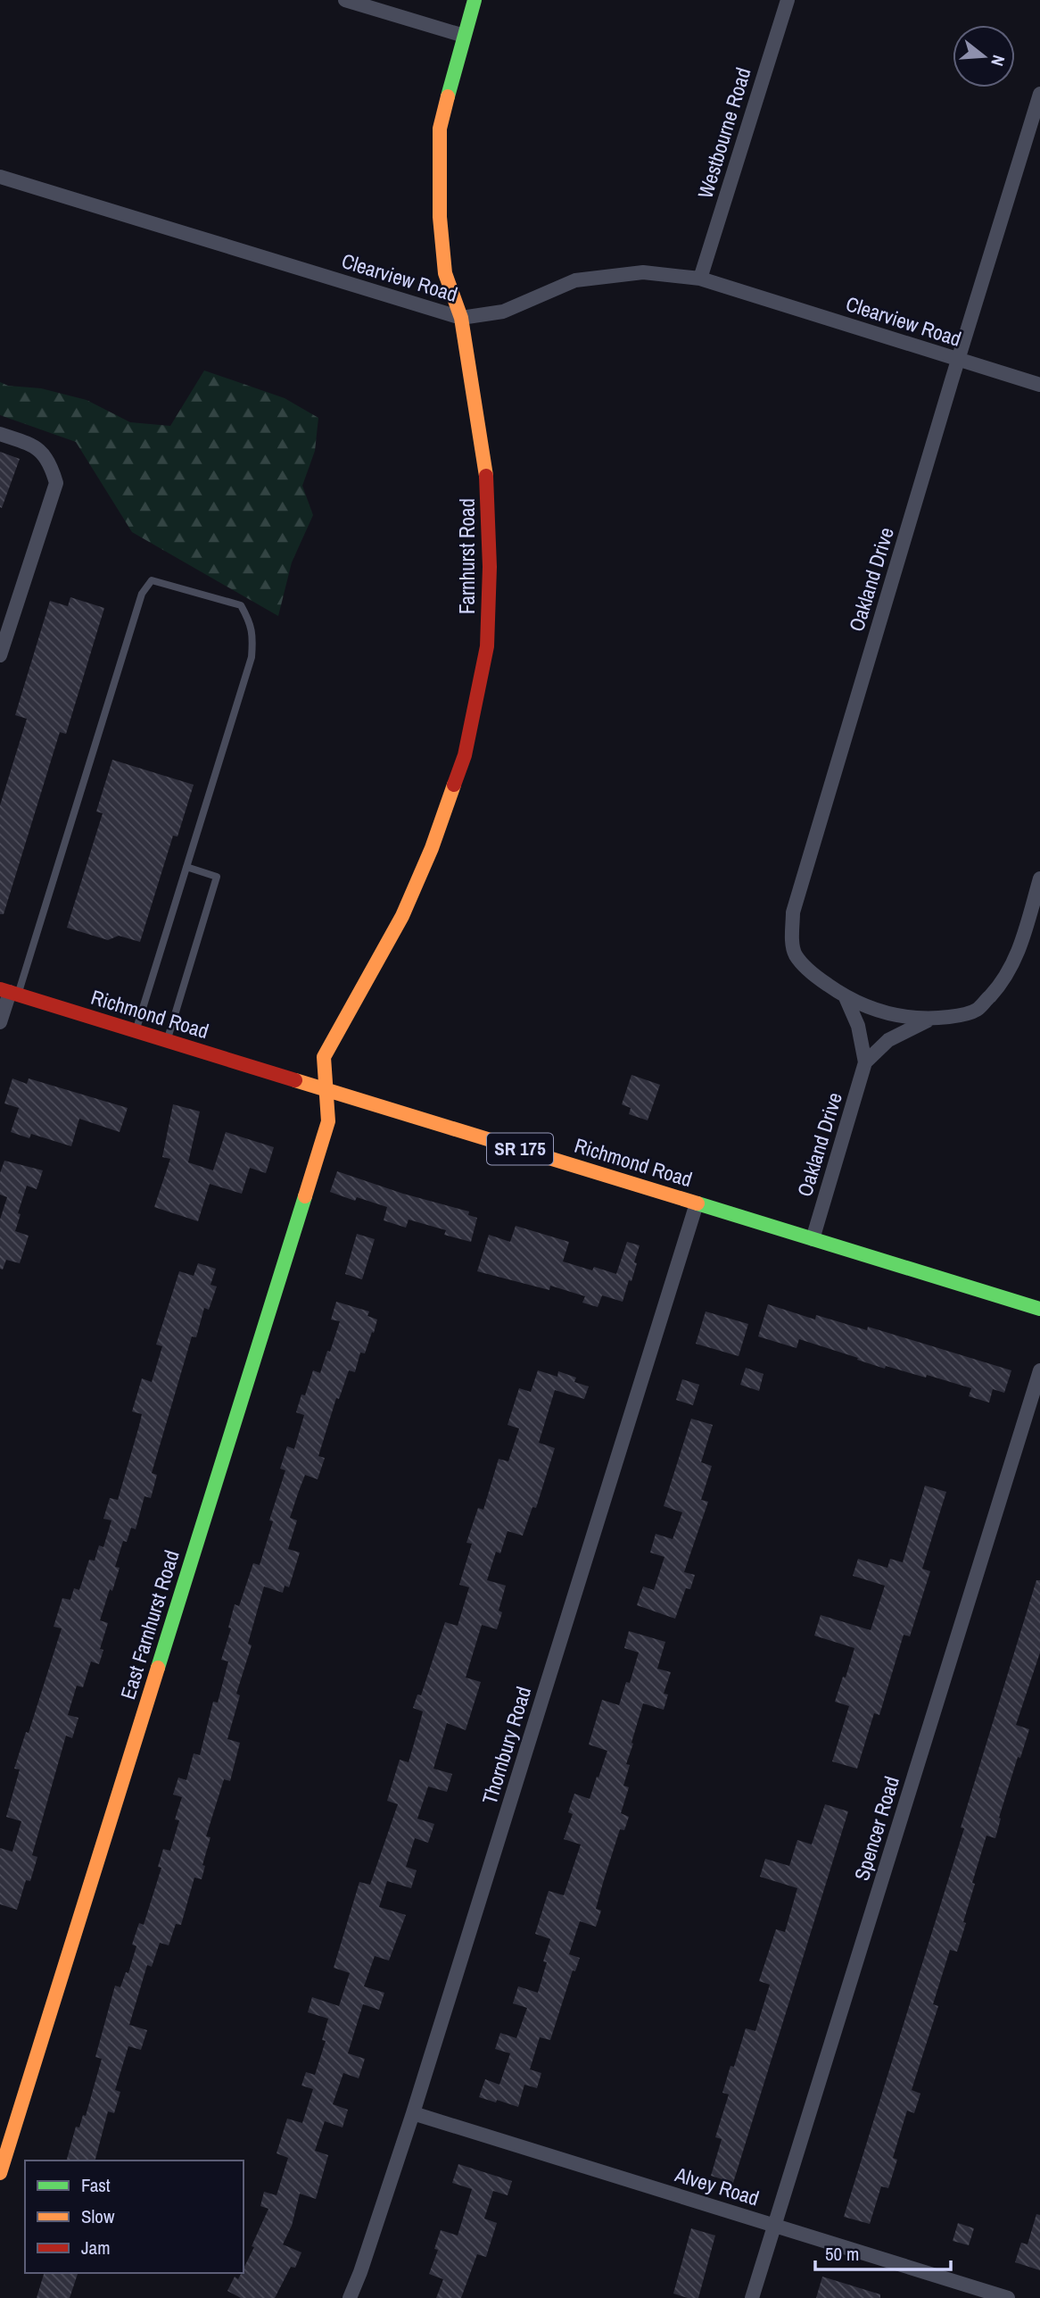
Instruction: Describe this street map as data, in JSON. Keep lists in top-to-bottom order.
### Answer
{
  "streets": {
    "street": [
      "Westbourne Road",
      "Clearview Road",
      "Farnhurst Road",
      "Oakland Drive",
      "Richmond Road",
      "SR 175",
      "East Farnhurst Road",
      "Thornbury Road",
      "Spencer Road",
      "Alvey Road"
    ]
  },
  "crossings": [
    ["Westbourne Road", "Clearview Road"],
    ["Clearview Road", "Farnhurst Road"],
    ["Clearview Road", "Oakland Drive"],
    ["Farnhurst Road", "Richmond Road"],
    ["Farnhurst Road", "East Farnhurst Road"],
    ["Oakland Drive", "Richmond Road"],
    ["Richmond Road", "East Farnhurst Road"],
    ["Richmond Road", "Thornbury Road"],
    ["Thornbury Road", "Alvey Road"],
    ["Spencer Road", "Alvey Road"]
  ],
  "legend": ["Fast", "Slow", "Jam"],
  "scale_bar": "50 m",
  "north": "right"
}
